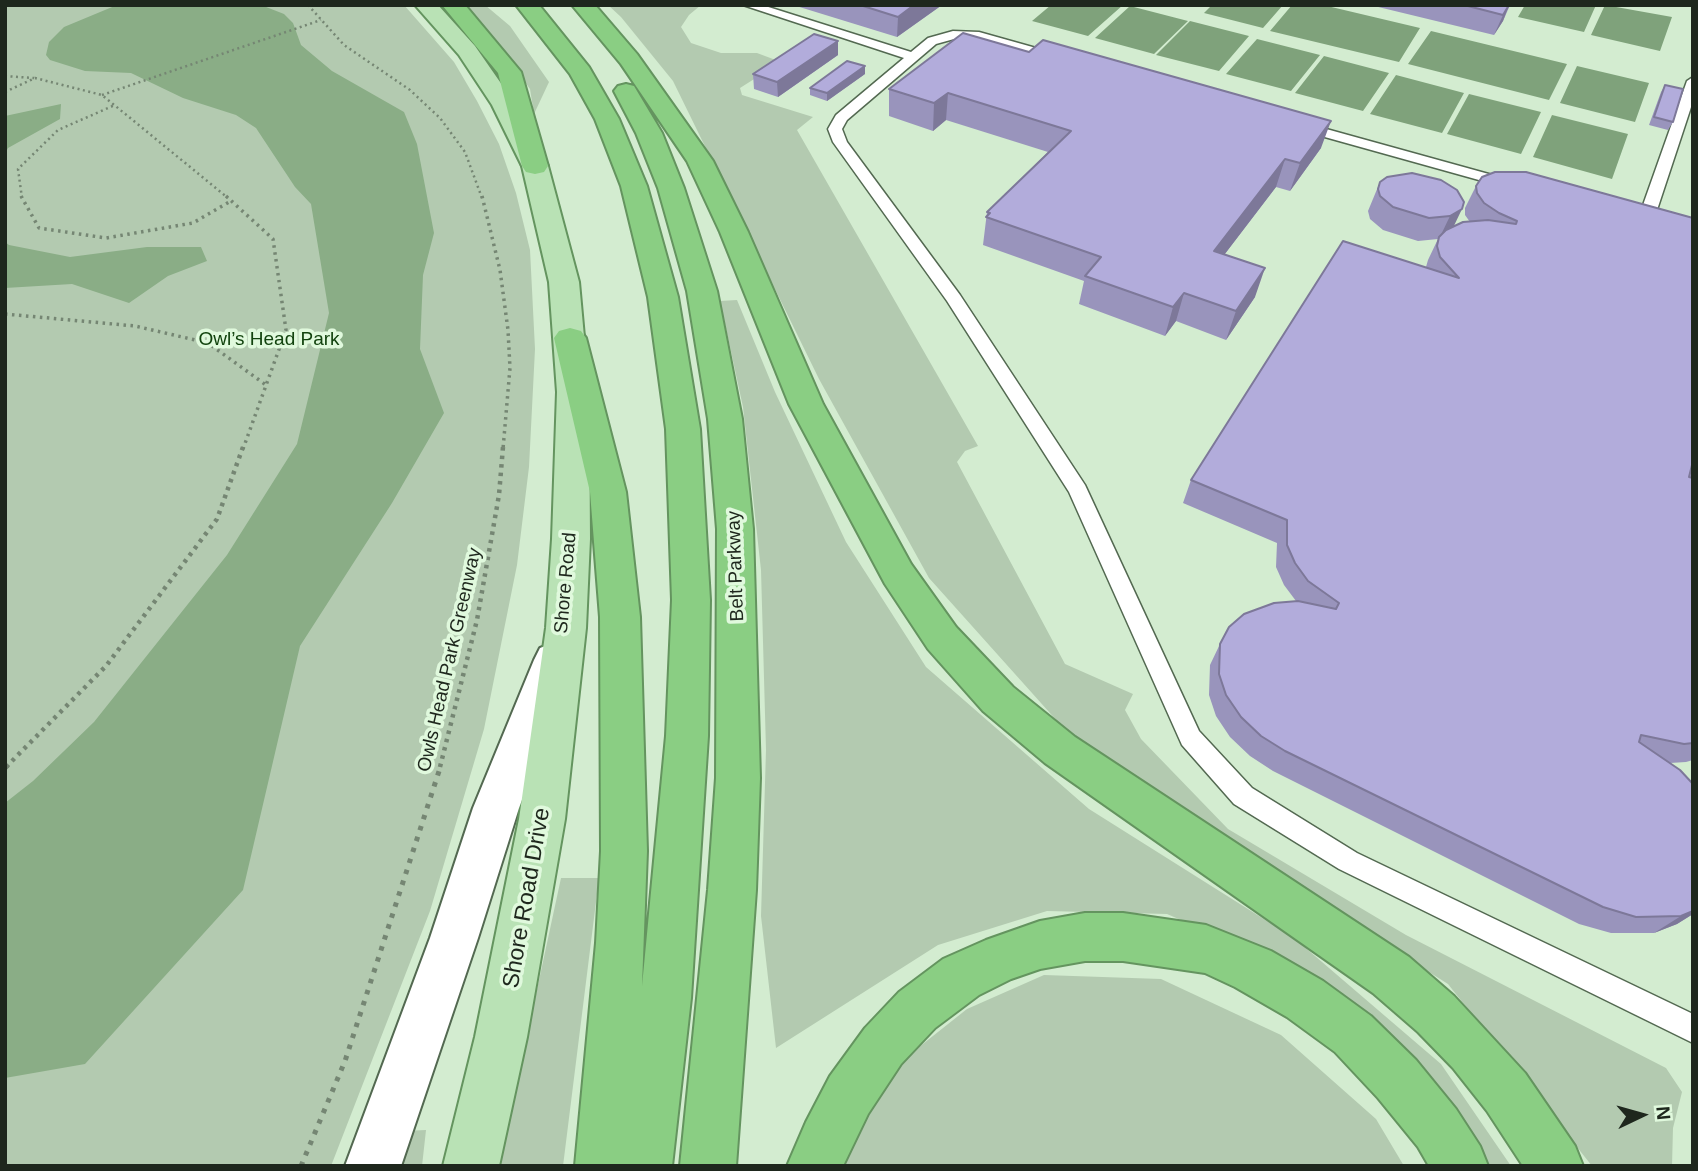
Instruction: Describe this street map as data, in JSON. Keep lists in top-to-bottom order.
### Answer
{
  "streets": {
    "highway": ["Belt Parkway"],
    "main road": ["Shore Road", "Shore Road Drive"],
    "path": ["Owls Head Park Greenway"]
  },
  "crossings": [
    ["Shore Road", "Shore Road Drive"]
  ],
  "parks": ["Owl’s Head Park"],
  "north": "right"
}
